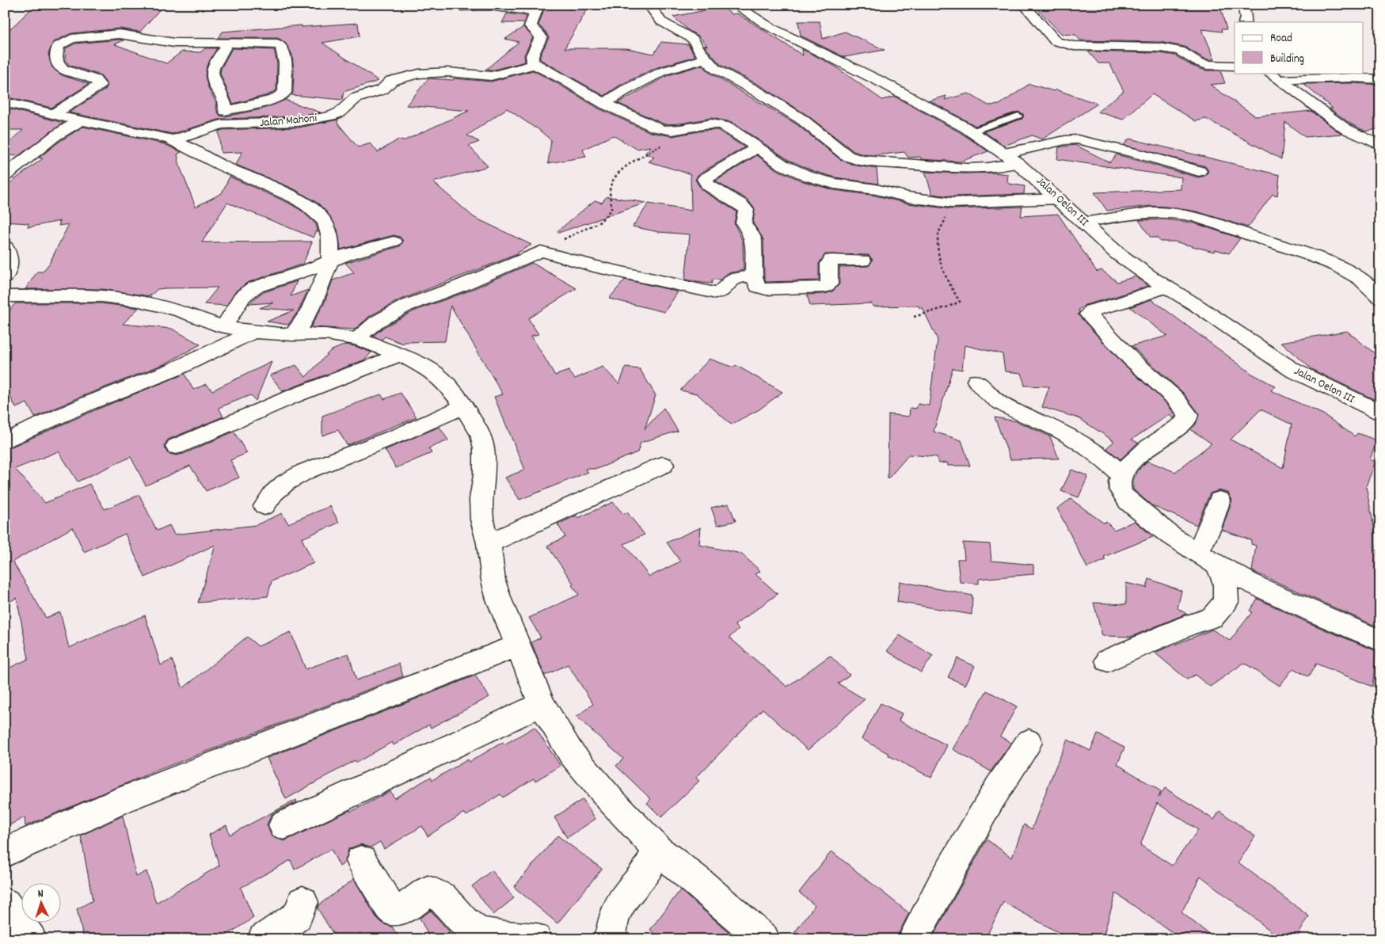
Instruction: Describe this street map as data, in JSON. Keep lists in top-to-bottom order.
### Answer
{
  "streets": {
    "street": ["Jalan Mahoni", "Jalan Oelon III"]
  },
  "legend": ["Road", "Building"],
  "north": "top"
}
